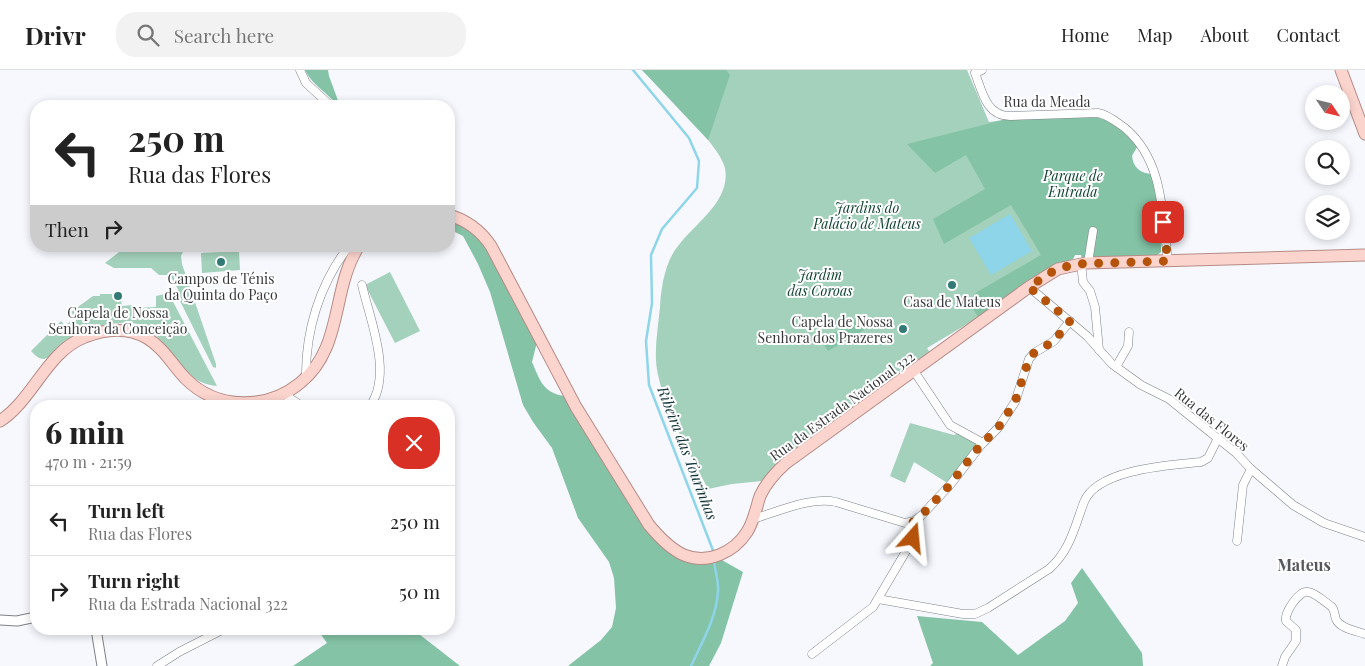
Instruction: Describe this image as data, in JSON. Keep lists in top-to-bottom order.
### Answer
{
  "streets": {
    "main road": ["Rua da Estrada Nacional 322"],
    "street": ["Rua da Meada", "Rua das Flores"]
  },
  "crossings": [
    ["Rua da Meada", "Rua da Estrada Nacional 322"],
    ["Rua da Estrada Nacional 322", "Rua das Flores"]
  ],
  "districts": ["Mateus"],
  "water": ["Ribeira das Tourinhas"],
  "parks": ["Parque de Entrada", "Jardins do Palácio de Mateus", "Jardim das Coroas"],
  "places": [
    "Campos de Ténis da Quinta do Paço",
    "Casa de Mateus",
    "Capela de Nossa Senhora da Conceição",
    "Capela de Nossa Senhora dos Prazeres"
  ],
  "north": "bottom right",
  "page": {
    "header": "Drivr",
    "search": "Search here",
    "nav": [
      "Home",
      "Map",
      "About",
      "Contact"
    ],
    "turn": ["250 m", "Rua das Flores"],
    "then": "Then",
    "heading": ["6 min", "470 m · 21:59"],
    "list": [
      {
        "name": "Turn left",
        "note": "Rua das Flores",
        "value": "250 m"
      },
      {
        "name": "Turn right",
        "note": "Rua da Estrada Nacional 322",
        "value": "50 m"
      }
    ]
  }
}
